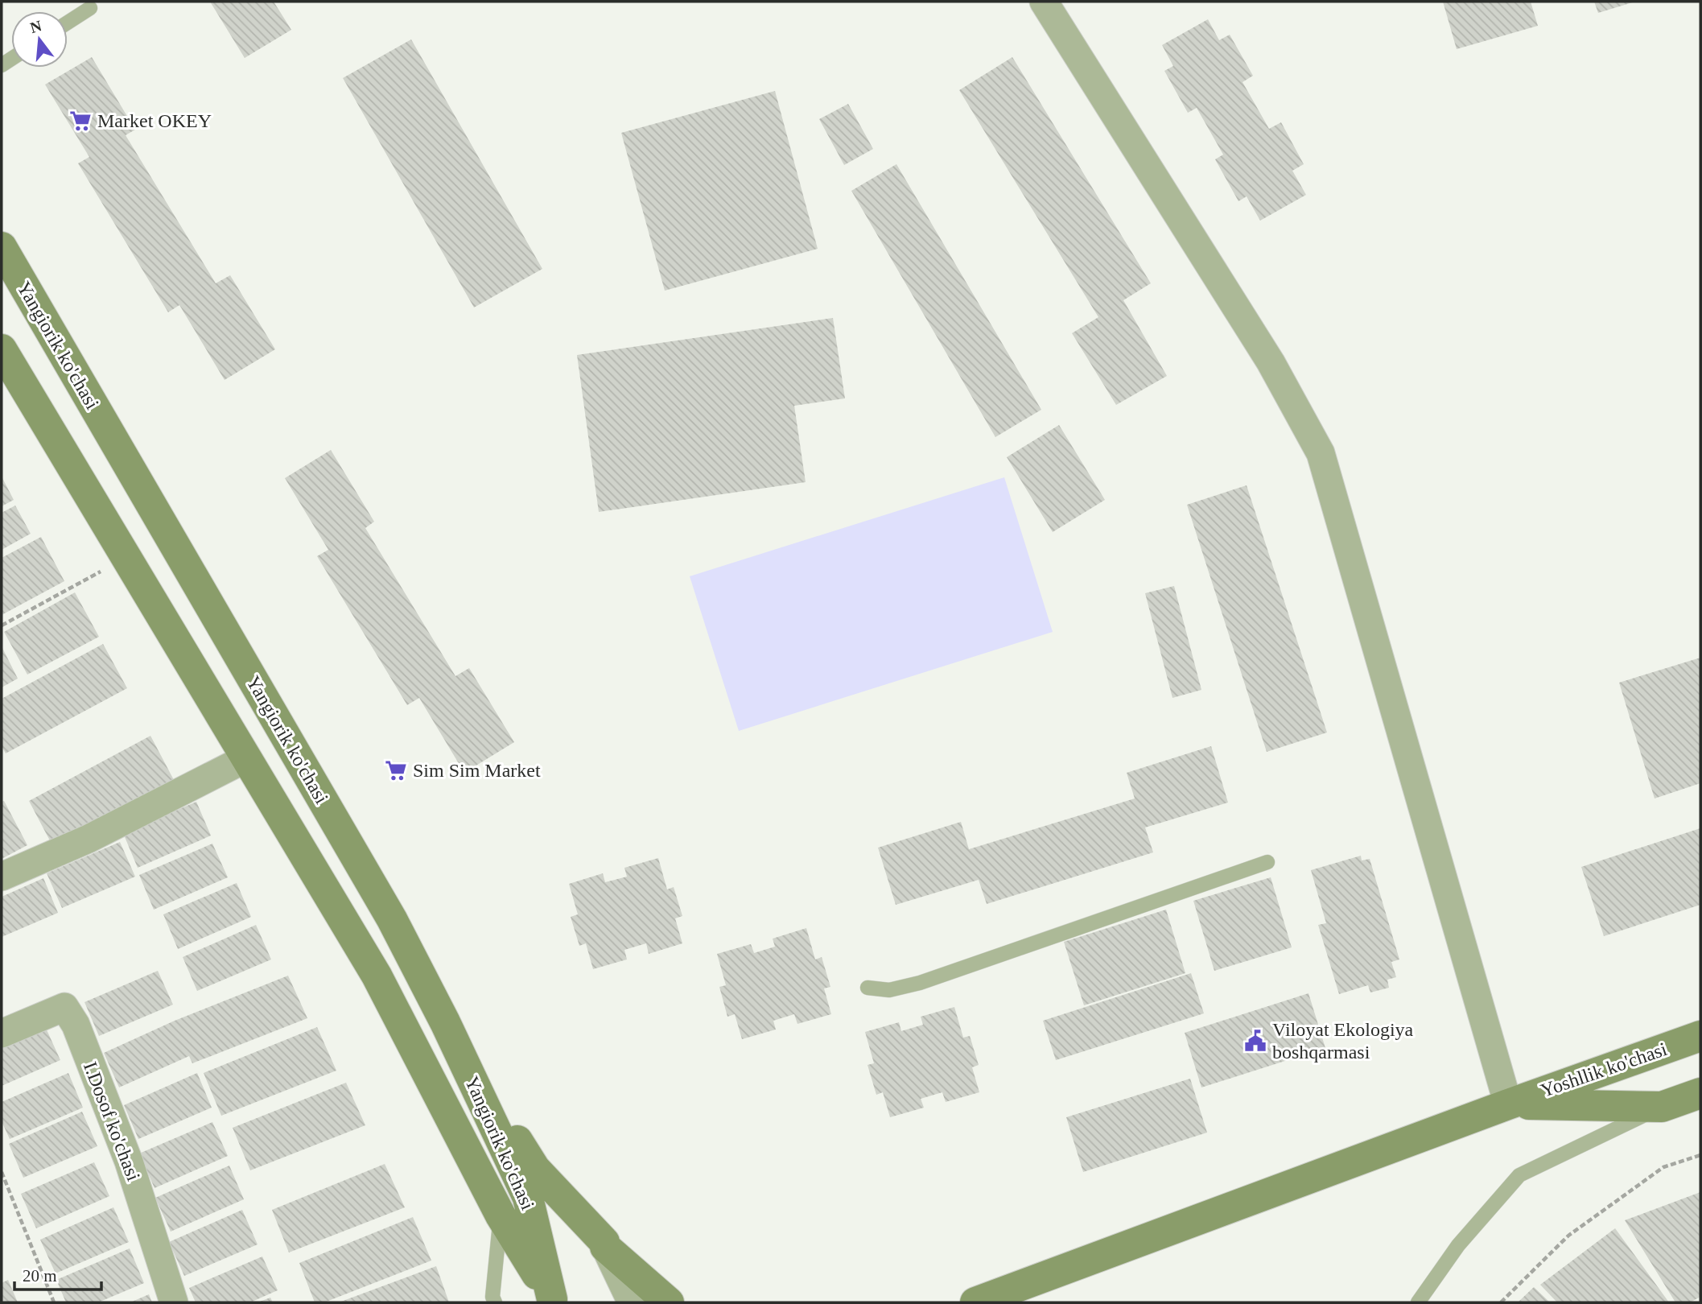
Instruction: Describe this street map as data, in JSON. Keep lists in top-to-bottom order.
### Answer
{
  "streets": {
    "main road": ["Yangiorik ko'chasi", "Yoshllik ko'chasi"],
    "street": ["I.Dosof ko'chasi"]
  },
  "places": {
    "supermarket": ["Market OKEY", "Sim Sim Market"],
    "public building": ["Viloyat Ekologiya boshqarmasi"]
  },
  "scale_bar": "20 m",
  "north": "top"
}
